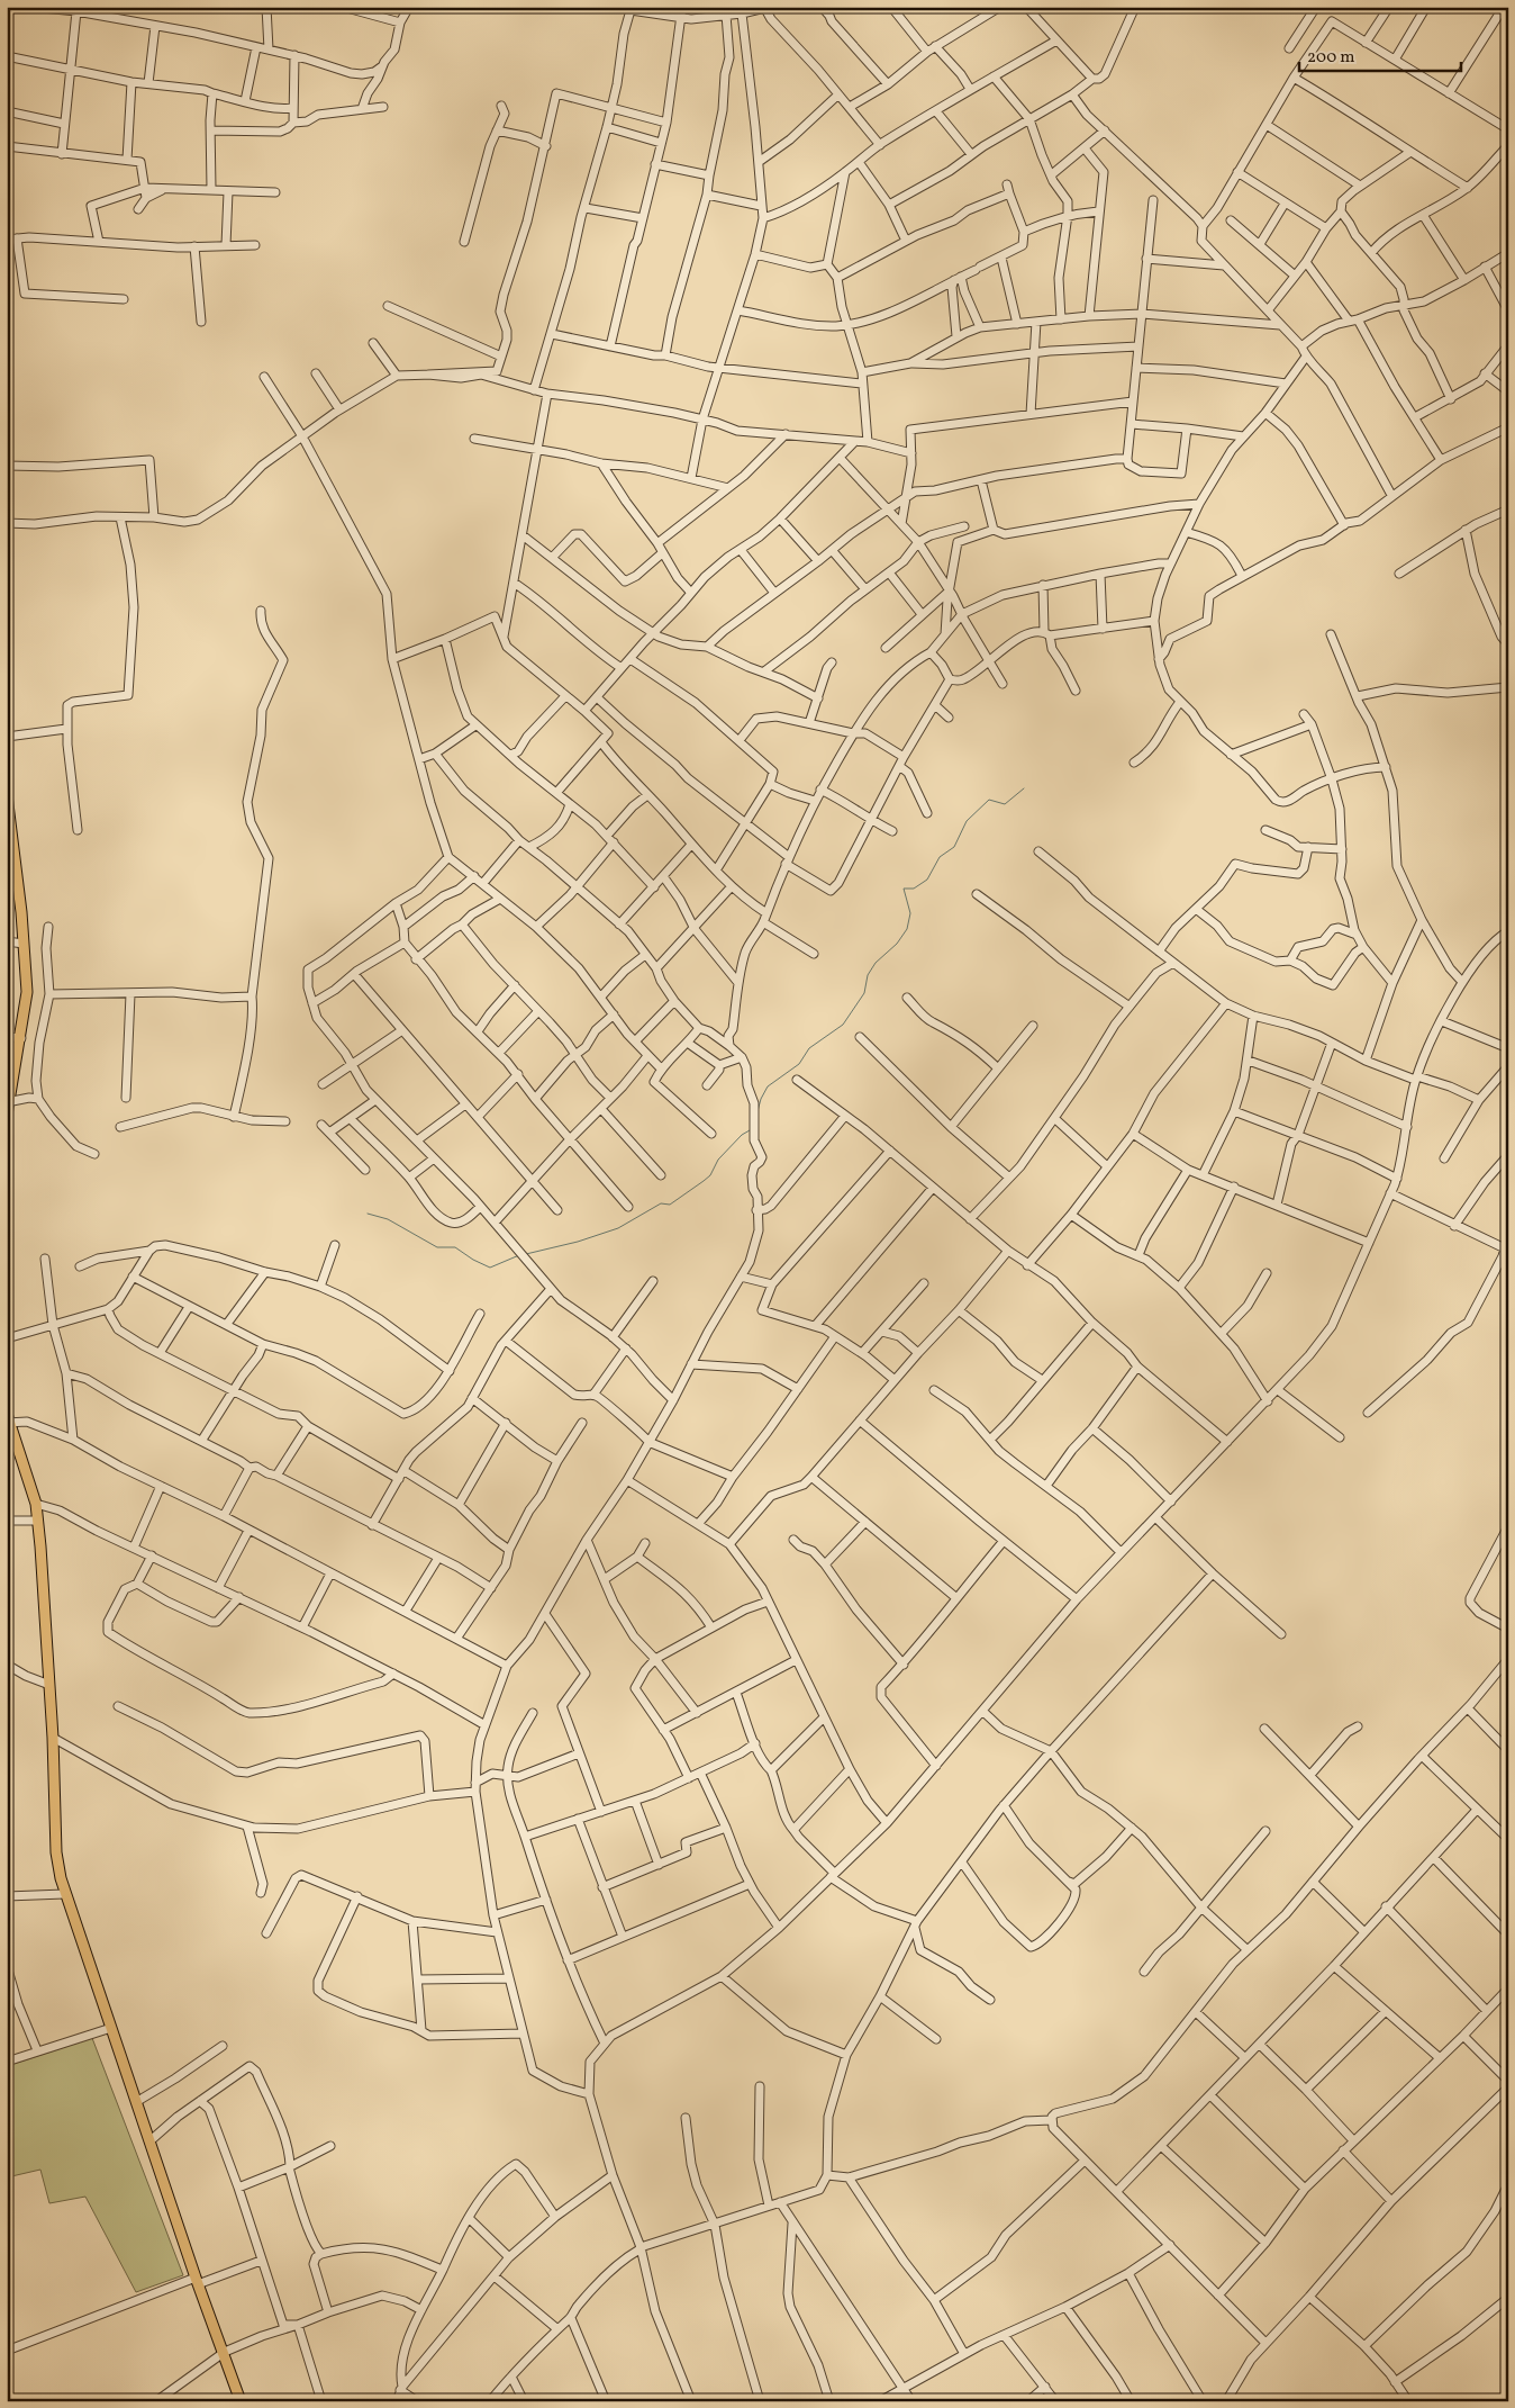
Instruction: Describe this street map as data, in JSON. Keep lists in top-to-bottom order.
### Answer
{
  "scale_bar": "200 m"
}
